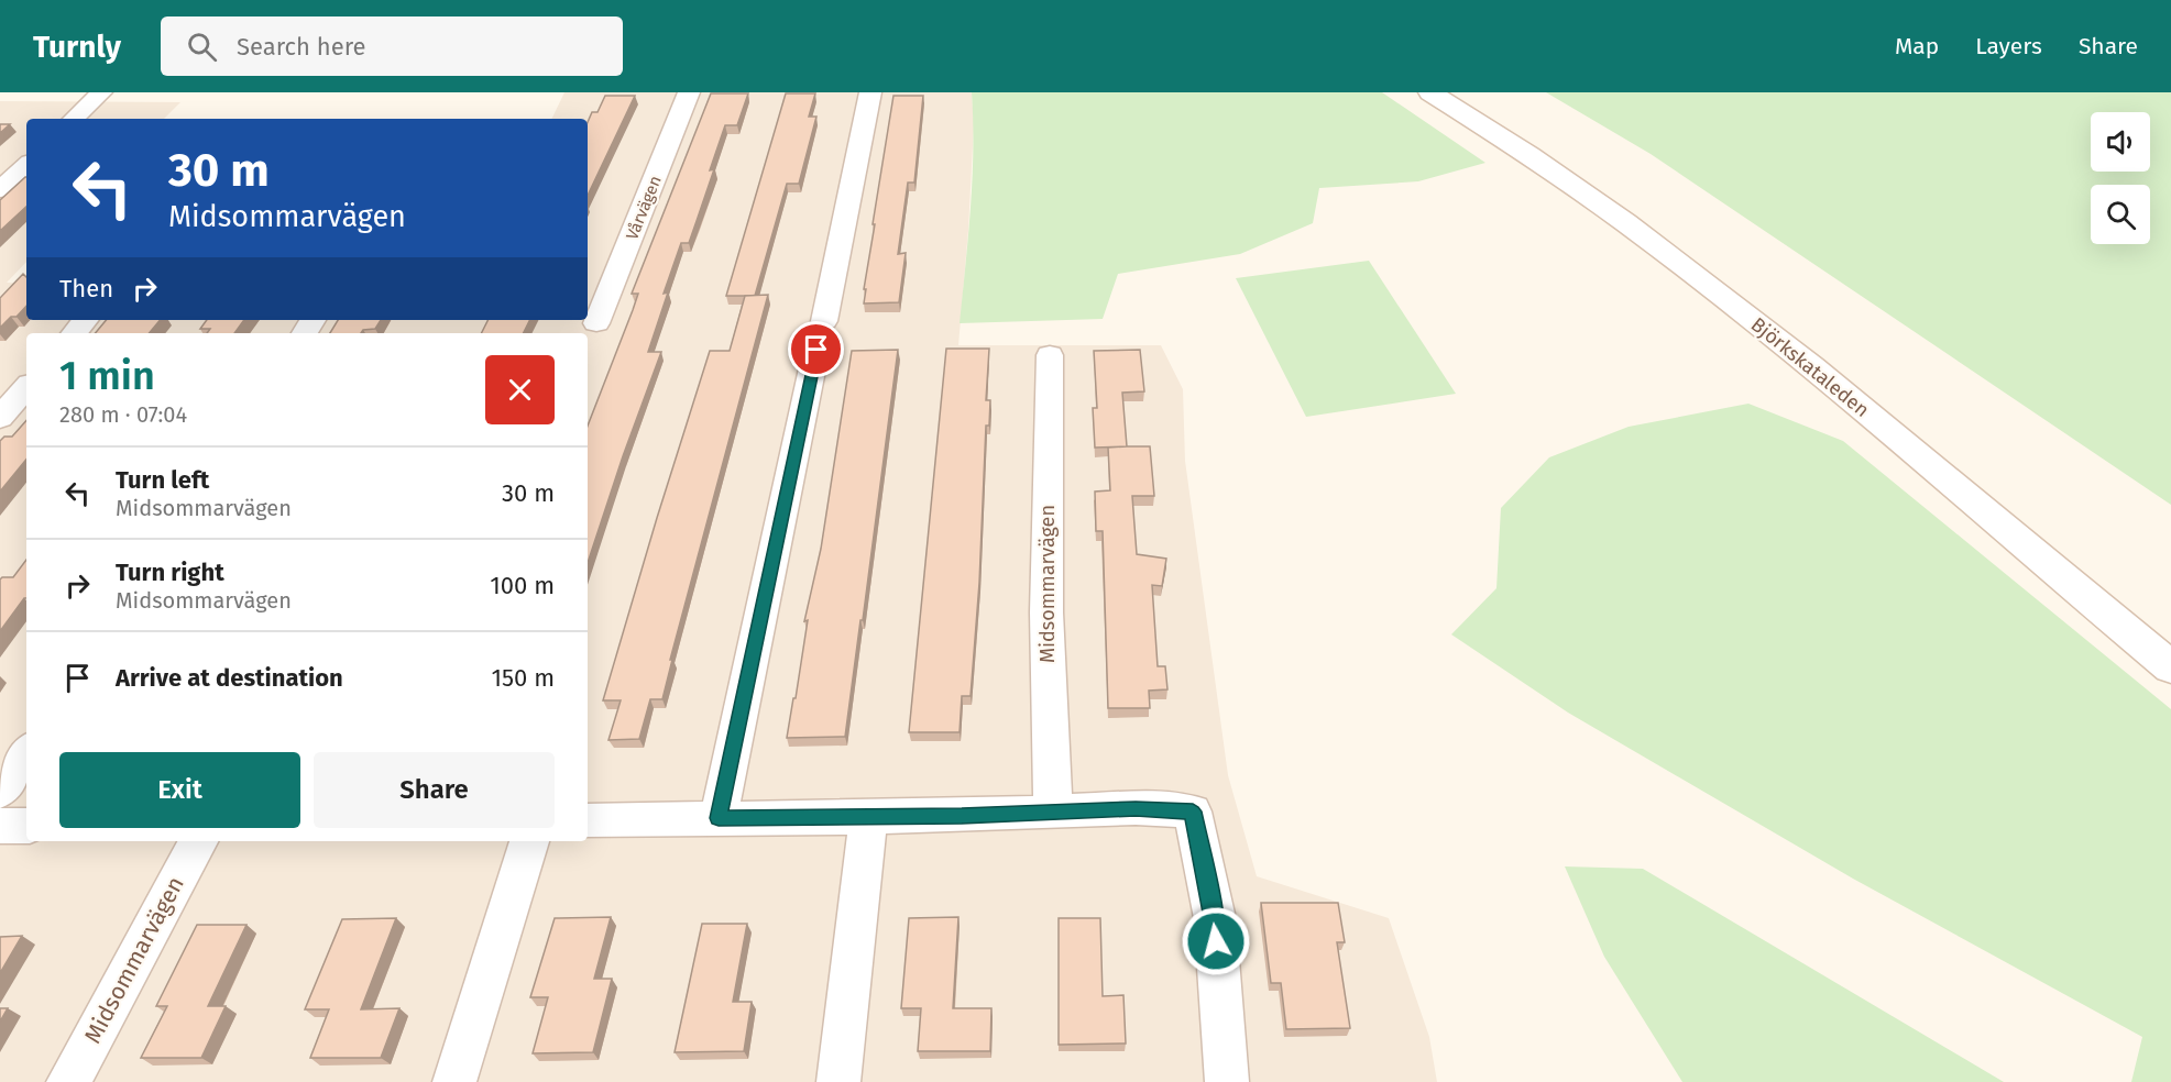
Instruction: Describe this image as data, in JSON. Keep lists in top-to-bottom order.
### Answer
{
  "streets": {
    "main road": ["Björkskataleden"],
    "street": ["Vårvägen", "Midsommarvägen"]
  },
  "page": {
    "header": "Turnly",
    "search": "Search here",
    "nav": ["Map", "Layers", "Share"],
    "turn": ["30 m", "Midsommarvägen"],
    "then": "Then",
    "heading": ["1 min", "280 m · 07:04"],
    "list": [
      {
        "name": "Turn left",
        "note": "Midsommarvägen",
        "value": "30 m"
      },
      {
        "name": "Turn right",
        "note": "Midsommarvägen",
        "value": "100 m"
      },
      {
        "name": "Arrive at destination",
        "value": "150 m"
      }
    ],
    "buttons": ["Exit", "Share"]
  }
}
